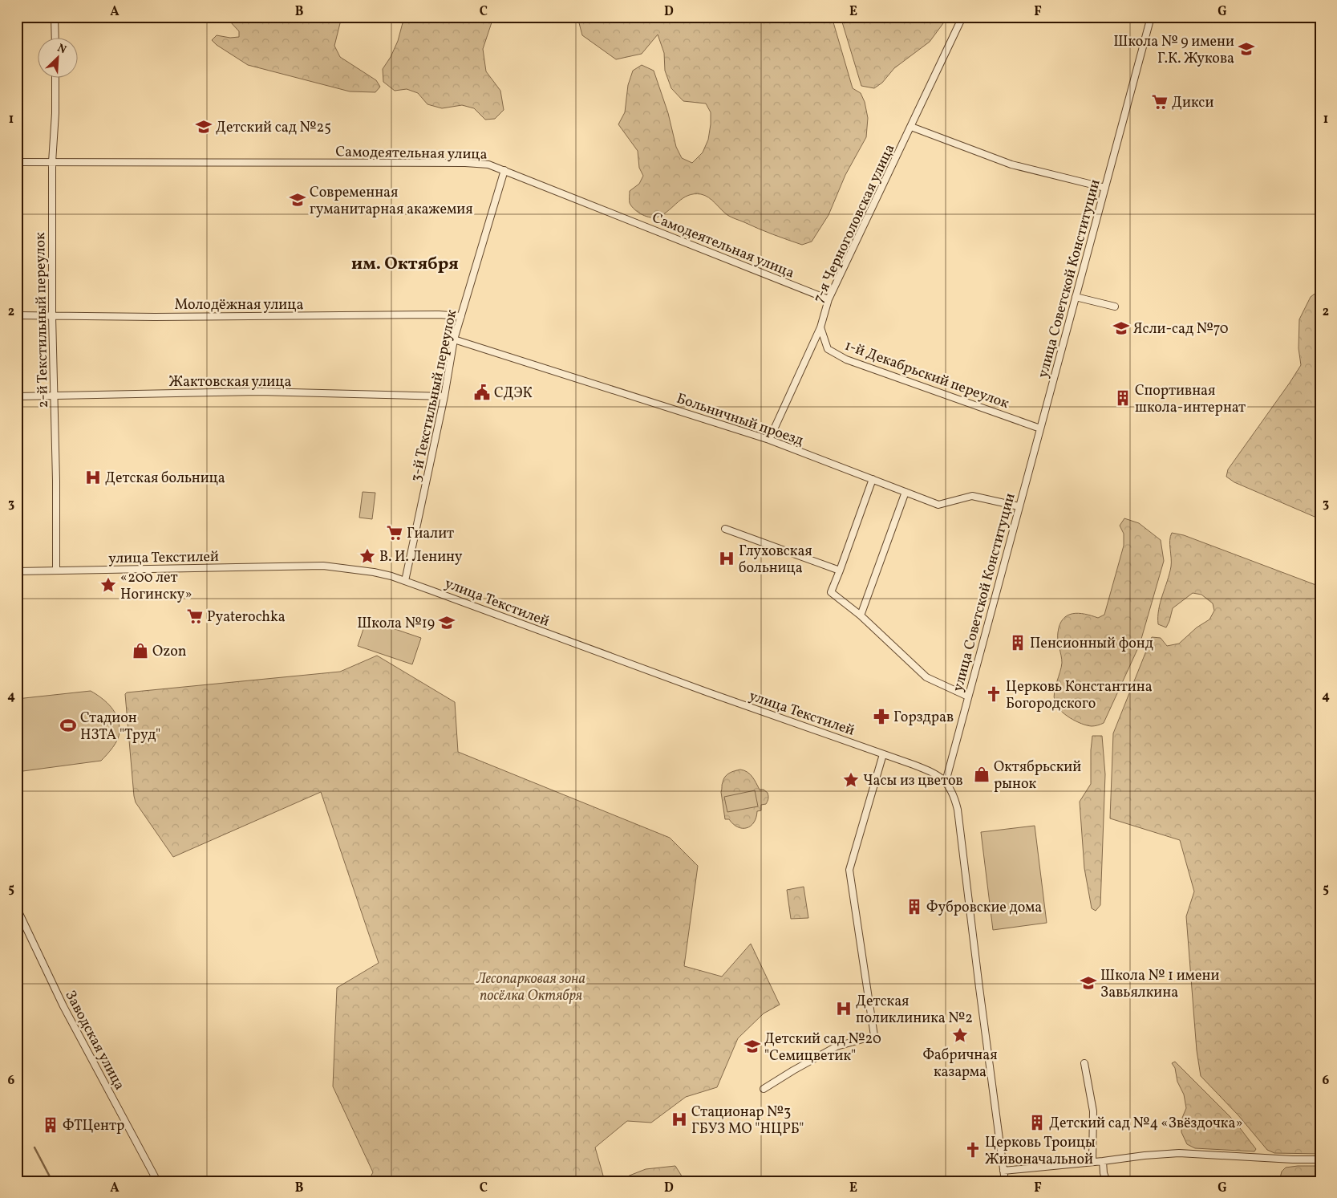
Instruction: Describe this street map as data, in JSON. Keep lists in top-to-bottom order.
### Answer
{
  "streets": {
    "street": [
      "Самодеятельная улица",
      "7-я Черноголовская улица",
      "улица Советской Конституции",
      "Молодёжная улица",
      "2-й Текстильный переулок",
      "1-й Декабрьский переулок",
      "Жактовская улица",
      "3-й Текстильный переулок",
      "Больничный проезд",
      "улица Текстилей",
      "Заводская улица"
    ]
  },
  "crossings": [
    ["Самодеятельная улица", "7-я Черноголовская улица"],
    ["Самодеятельная улица", "2-й Текстильный переулок"],
    ["Самодеятельная улица", "3-й Текстильный переулок"],
    ["7-я Черноголовская улица", "1-й Декабрьский переулок"],
    ["7-я Черноголовская улица", "Больничный проезд"],
    ["улица Советской Конституции", "1-й Декабрьский переулок"],
    ["улица Советской Конституции", "Больничный проезд"],
    ["улица Советской Конституции", "улица Текстилей"],
    ["Молодёжная улица", "2-й Текстильный переулок"],
    ["Молодёжная улица", "3-й Текстильный переулок"],
    ["2-й Текстильный переулок", "Жактовская улица"],
    ["2-й Текстильный переулок", "улица Текстилей"],
    ["Жактовская улица", "3-й Текстильный переулок"],
    ["3-й Текстильный переулок", "Больничный проезд"],
    ["3-й Текстильный переулок", "улица Текстилей"]
  ],
  "districts": ["им. Октября"],
  "parks": ["Лесопарковая зона посёлка Октября"],
  "places": {
    "school or university": [
      "Школа № 9 имени Г.К. Жукова",
      "Детский сад №25",
      "Современная гуманитарная акажемия",
      "Ясли-сад №70",
      "Школа №19",
      "Школа № 1 имени Завьялкина",
      "Детский сад №20 \"Семицветик\""
    ],
    "supermarket": ["Дикси", "Гиалит", "Pyaterochka"],
    "public building": ["СДЭК"],
    "building": [
      "Спортивная школа-интернат",
      "Пенсионный фонд",
      "Фубровские дома",
      "Детский сад №4 «Звёздочка»",
      "ФТЦентр"
    ],
    "hospital": [
      "Детская больница",
      "Глуховская больница",
      "Детская поликлиника №2",
      "Стационар №3 ГБУЗ МО \"НЦРБ\""
    ],
    "place": [
      "В. И. Ленину",
      "«200 лет Ногинску»",
      "Часы из цветов",
      "Фабричная казарма"
    ],
    "shop": ["Ozon", "Октябрьский рынок"],
    "church": ["Церковь Константина Богородского", "Церковь Троицы Живоначальной"],
    "pharmacy": ["Горздрав"],
    "sports": ["Стадион НЗТА \"Труд\""]
  },
  "north": "top right",
  "grid": {
    "columns": [
      "A",
      "B",
      "C",
      "D",
      "E",
      "F",
      "G"
    ],
    "rows": [
      "1",
      "2",
      "3",
      "4",
      "5",
      "6"
    ]
  }
}
